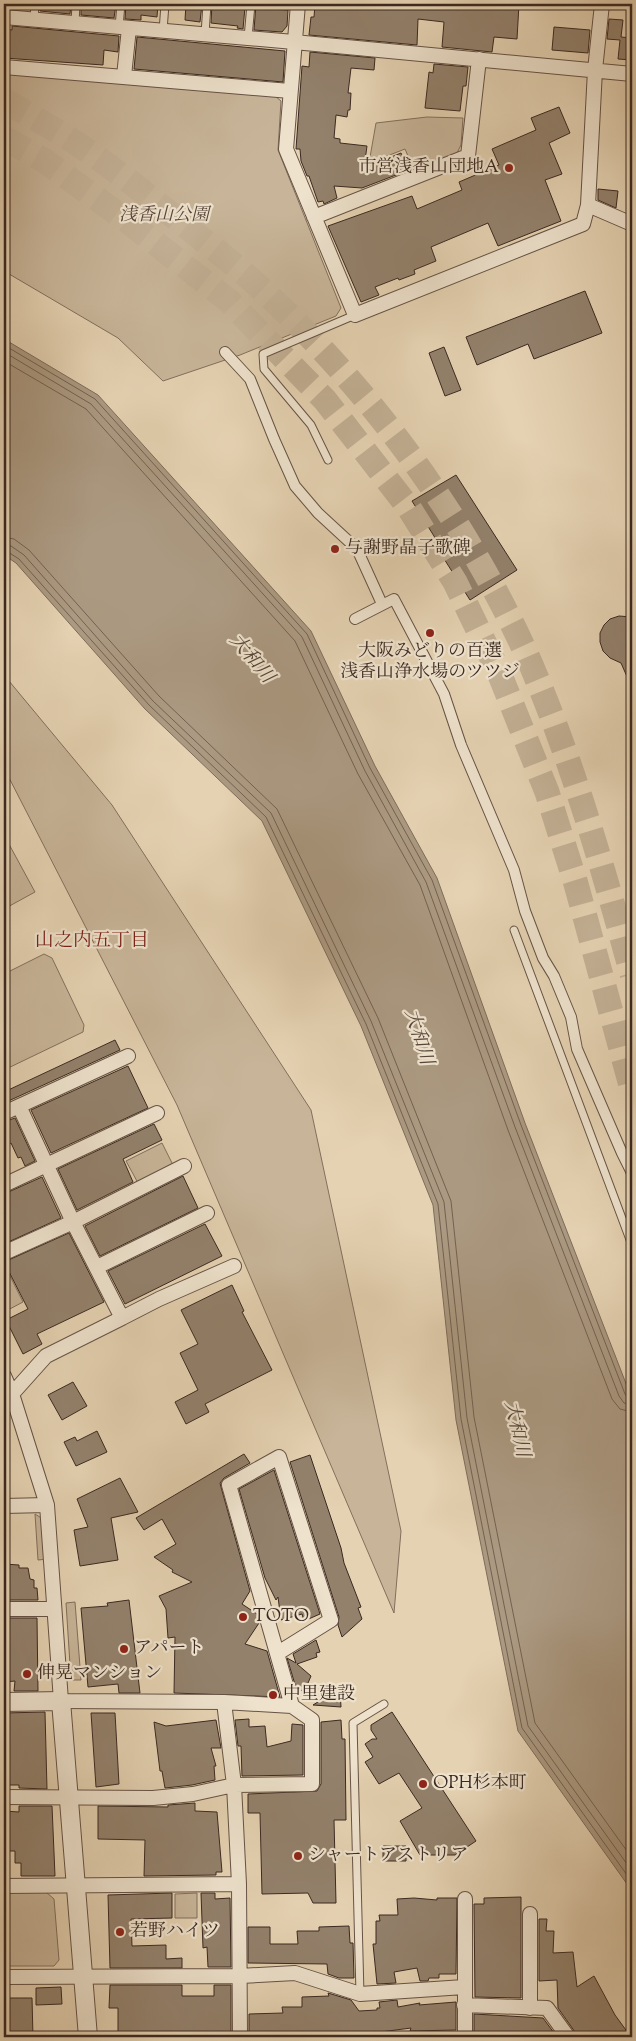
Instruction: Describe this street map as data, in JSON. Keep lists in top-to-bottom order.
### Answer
{
  "districts": ["山之内五丁目"],
  "water": ["大和川"],
  "parks": ["浅香山公園"],
  "places": [
    "市営浅香山団地A",
    "与謝野晶子歌碑",
    "大阪みどりの百選 浅香山浄水場のツツジ",
    "TOTO",
    "アパート",
    "伸晃マンション",
    "中里建設",
    "OPH杉本町",
    "シャートアストリア",
    "若野ハイツ"
  ]
}
